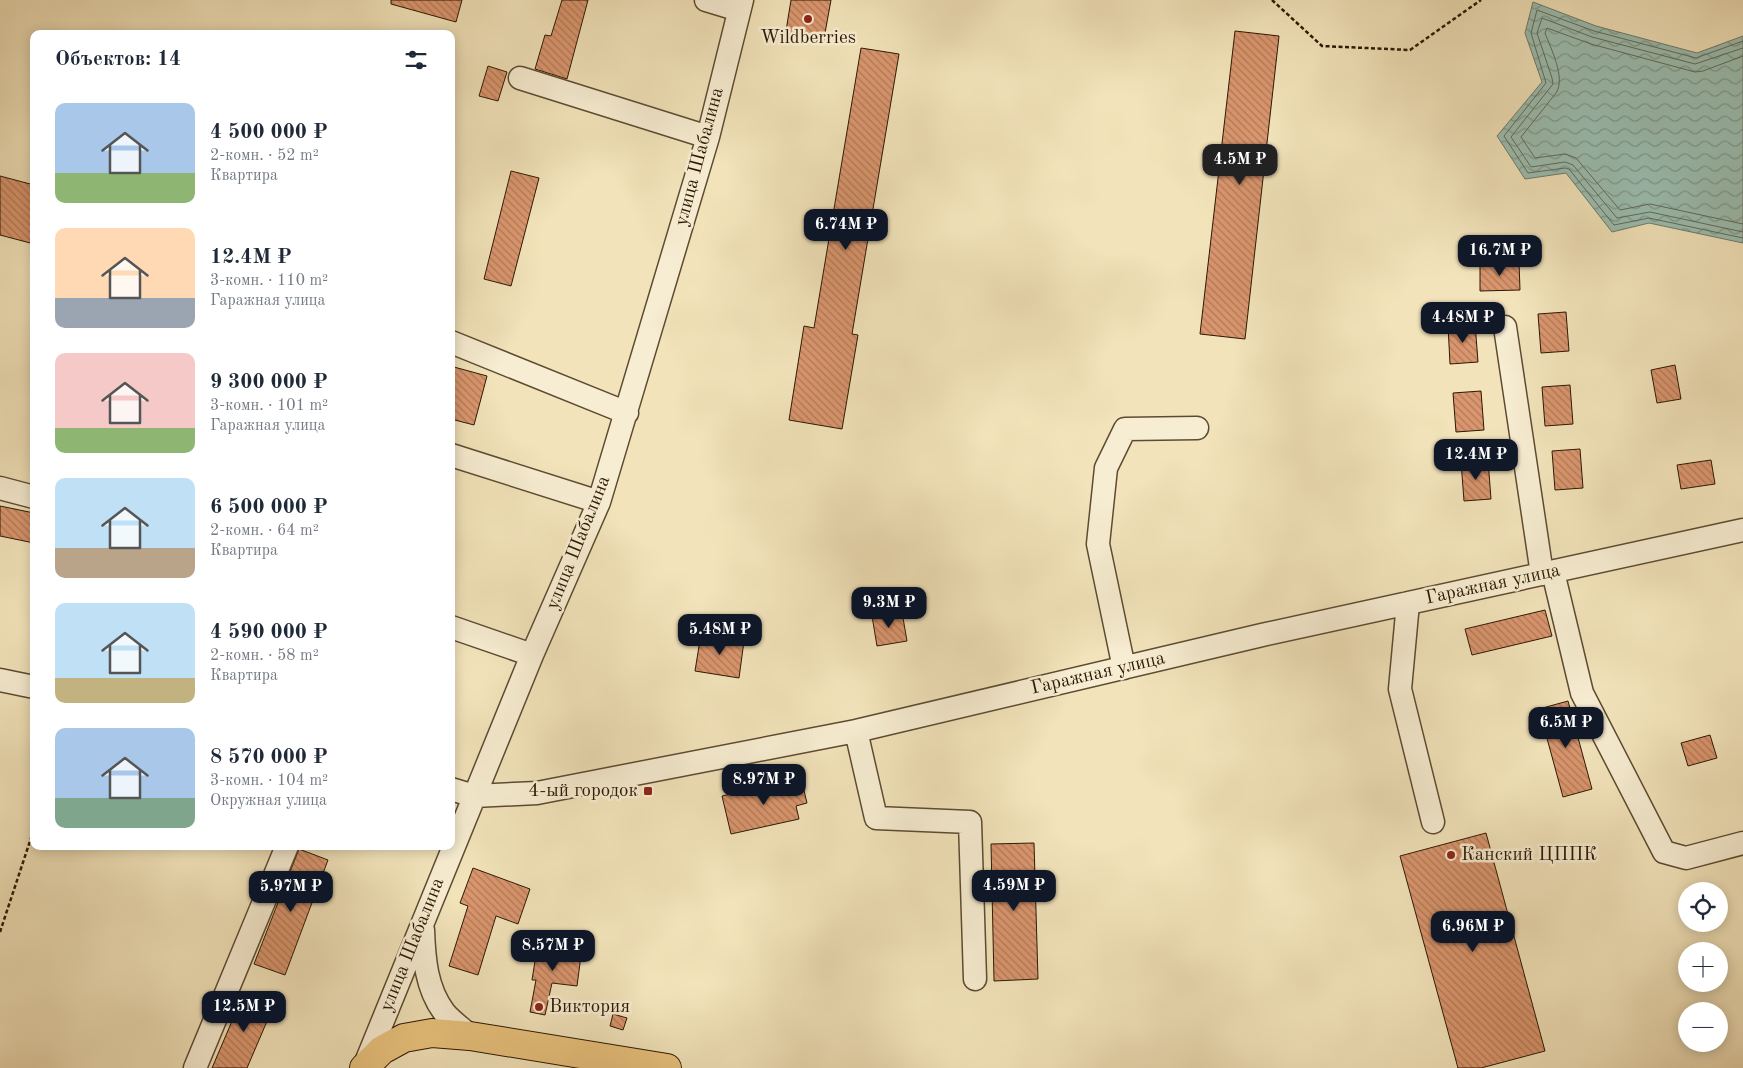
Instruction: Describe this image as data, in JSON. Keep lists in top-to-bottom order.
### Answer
{
  "streets": {
    "street": ["улица Шабалина", "Гаражная улица"]
  },
  "crossings": [
    ["улица Шабалина", "Гаражная улица"]
  ],
  "places": {
    "other": ["Wildberries", "Канский ЦППК", "Виктория"],
    "transit": ["4-ый городок"]
  },
  "page": {
    "heading": "Объектов: 14",
    "list": [
      {
        "name": "4 500 000 ₽",
        "note": "2-комн. · 52 m² · Квартира"
      },
      {
        "name": "12.4M ₽",
        "note": "3-комн. · 110 m² · Гаражная улица"
      },
      {
        "name": "9 300 000 ₽",
        "note": "3-комн. · 101 m² · Гаражная улица"
      },
      {
        "name": "6 500 000 ₽",
        "note": "2-комн. · 64 m² · Квартира"
      },
      {
        "name": "4 590 000 ₽",
        "note": "2-комн. · 58 m² · Квартира"
      },
      {
        "name": "8 570 000 ₽",
        "note": "3-комн. · 104 m² · Окружная улица"
      }
    ],
    "price": [
      "4.5M ₽",
      "6.74M ₽",
      "16.7M ₽",
      "4.48M ₽",
      "12.4M ₽",
      "9.3M ₽",
      "5.48M ₽",
      "6.5M ₽",
      "8.97M ₽",
      "4.59M ₽",
      "5.97M ₽",
      "6.96M ₽",
      "8.57M ₽",
      "12.5M ₽"
    ],
    "map_buttons": ["+", "−"]
  }
}
